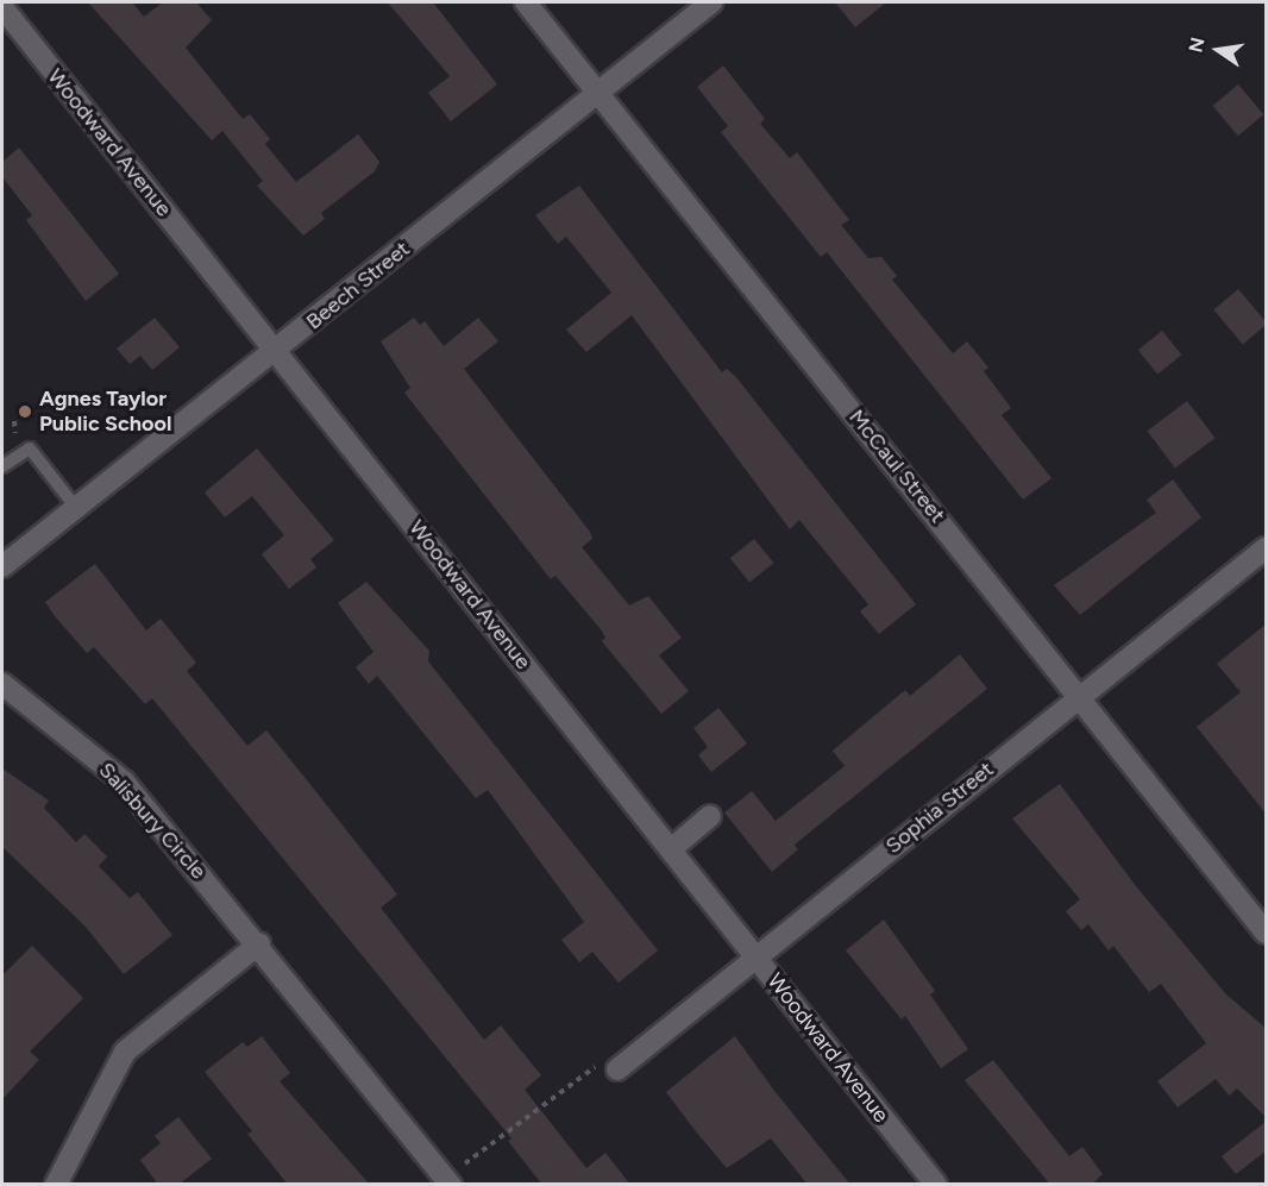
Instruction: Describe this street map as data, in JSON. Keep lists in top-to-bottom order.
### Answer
{
  "streets": {
    "street": [
      "Woodward Avenue",
      "Beech Street",
      "McCaul Street",
      "Sophia Street",
      "Salisbury Circle"
    ]
  },
  "crossings": [
    ["Woodward Avenue", "Beech Street"],
    ["Woodward Avenue", "Sophia Street"],
    ["Beech Street", "McCaul Street"],
    ["McCaul Street", "Sophia Street"]
  ],
  "places": ["Agnes Taylor Public School"],
  "north": "left"
}
